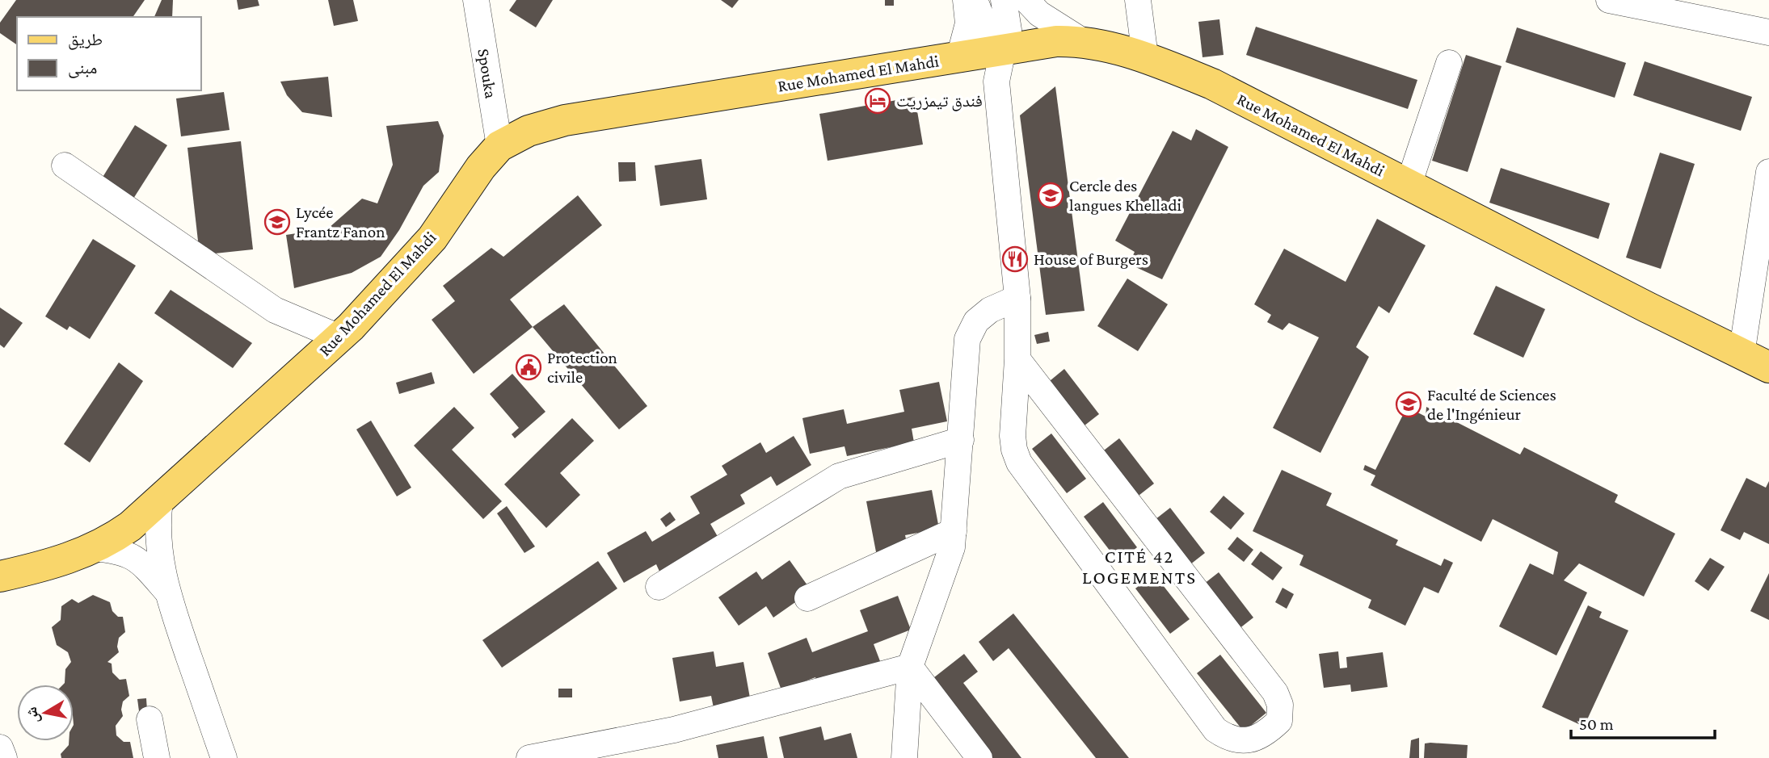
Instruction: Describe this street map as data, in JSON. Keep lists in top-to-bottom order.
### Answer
{
  "streets": {
    "main road": ["Rue Mohamed El Mahdi"],
    "street": ["Spouka"]
  },
  "crossings": [
    ["Spouka", "Rue Mohamed El Mahdi"]
  ],
  "districts": ["CITÉ 42 LOGEMENTS"],
  "places": {
    "hotel": ["فندق تيمزريت"],
    "school or university": ["Cercle des langues Khelladi", "Lycée Frantz Fanon", "Faculté de Sciences de l'Ingénieur"],
    "restaurant": ["House of Burgers"],
    "public building": ["Protection civile"]
  },
  "legend": ["طريق", "مبنى"],
  "scale_bar": "50 m",
  "north": "left"
}
